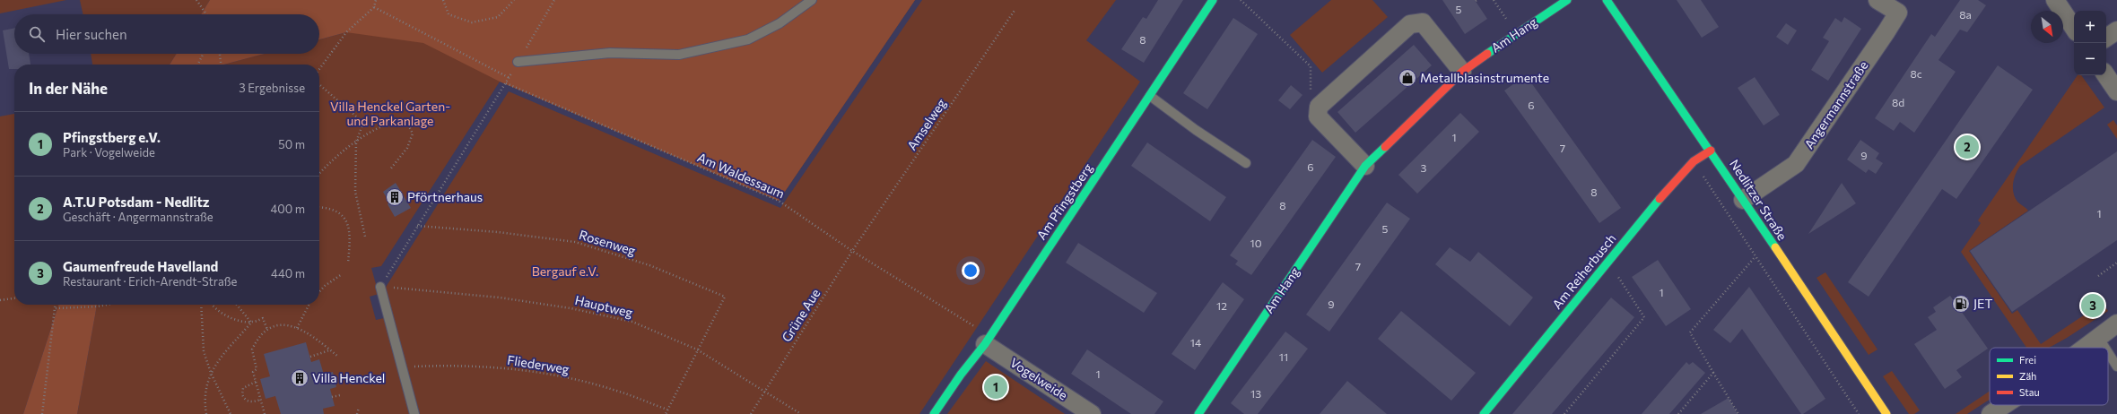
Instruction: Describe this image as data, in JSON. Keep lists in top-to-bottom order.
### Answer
{
  "streets": {
    "street": [
      "Am Hang",
      "Angermannstraße",
      "Nedlitzer Straße",
      "Am Pfingstberg",
      "Am Reiherbusch",
      "Vogelweide"
    ],
    "path": [
      "Amselweg",
      "Am Waldessaum",
      "Rosenweg",
      "Hauptweg",
      "Grüne Aue",
      "Fliederweg"
    ]
  },
  "crossings": [
    ["Angermannstraße", "Nedlitzer Straße"],
    ["Amselweg", "Am Waldessaum"],
    ["Amselweg", "Grüne Aue"],
    ["Am Waldessaum", "Am Pfingstberg"],
    ["Am Waldessaum", "Grüne Aue"],
    ["Am Waldessaum", "Vogelweide"],
    ["Nedlitzer Straße", "Am Reiherbusch"],
    ["Am Pfingstberg", "Vogelweide"],
    ["Rosenweg", "Hauptweg"],
    ["Hauptweg", "Grüne Aue"]
  ],
  "parks": ["Villa Henckel Garten- und Parkanlage", "Bergauf e.V."],
  "places": {
    "shop": ["Metallblasinstrumente"],
    "building": ["Pförtnerhaus", "Villa Henckel"],
    "fuel station": ["JET"]
  },
  "house_numbers": [
    "5",
    "8a",
    "8",
    "8c",
    "8d",
    "6",
    "1",
    "7",
    "9",
    "6",
    "3",
    "8",
    "8",
    "1",
    "5",
    "10",
    "7",
    "1",
    "9",
    "12",
    "14",
    "11",
    "1",
    "13"
  ],
  "legend": ["Frei", "Zäh", "Stau"],
  "north": "bottom right",
  "page": {
    "map_buttons": ["+", "−"],
    "search": "Hier suchen",
    "heading": ["In der Nähe", "3 Ergebnisse"],
    "list": [
      {
        "mark": "1",
        "name": "Pfingstberg e.V.",
        "note": "Park · Vogelweide",
        "value": "50 m"
      },
      {
        "mark": "2",
        "name": "A.T.U Potsdam - Nedlitz",
        "note": "Geschäft · Angermannstraße",
        "value": "400 m"
      },
      {
        "mark": "3",
        "name": "Gaumenfreude Havelland",
        "note": "Restaurant · Erich-Arendt-Straße",
        "value": "440 m"
      }
    ],
    "pins": ["2", "3", "1"]
  }
}
